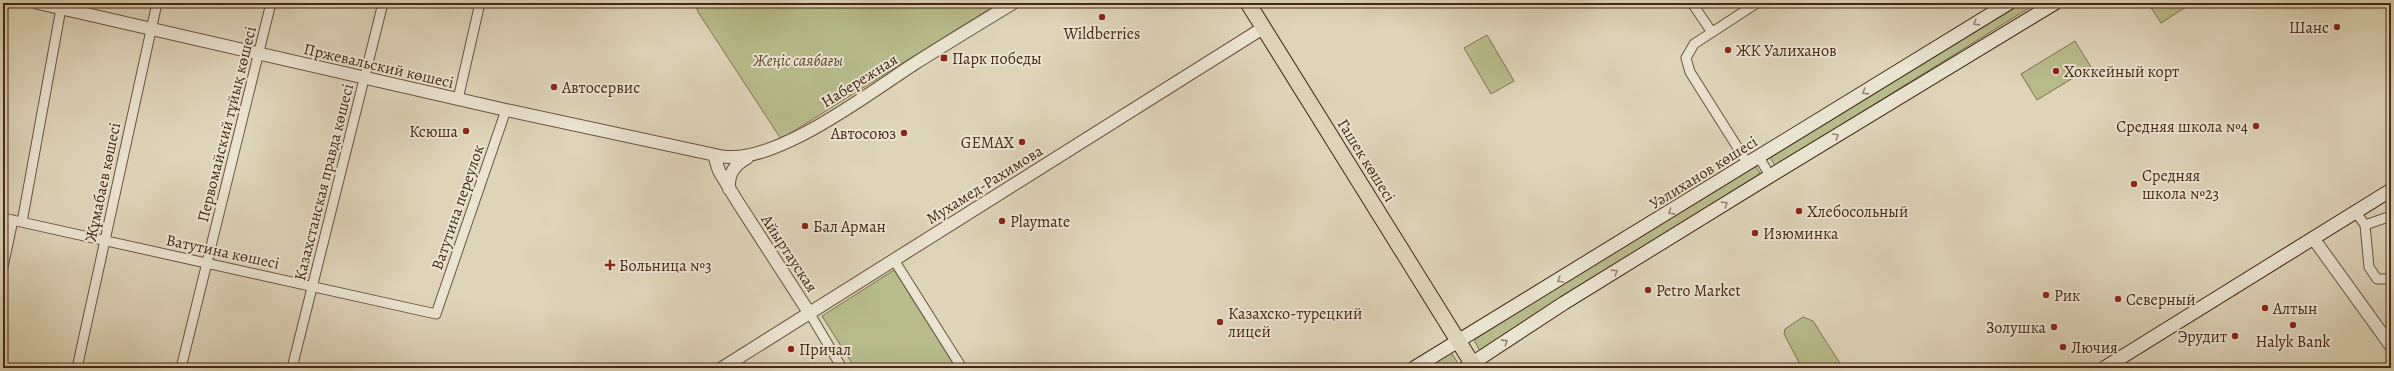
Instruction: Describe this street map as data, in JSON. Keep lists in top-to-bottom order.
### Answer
{
  "streets": {
    "main road": ["Гашек көшесі", "Уәлиханов көшесі"],
    "street": [
      "Пржевальский көшесі",
      "Набережная",
      "Первомайский тұйық көшесі",
      "Жұмабаев көшесі",
      "Казахстанская правда көшесі",
      "Мухамед-Рахимова",
      "Ватутина переулок",
      "Ватутина көшесі",
      "Айыртауская"
    ]
  },
  "crossings": [
    ["Пржевальский көшесі", "Набережная"],
    ["Пржевальский көшесі", "Первомайский тұйық көшесі"],
    ["Пржевальский көшесі", "Жұмабаев көшесі"],
    ["Пржевальский көшесі", "Казахстанская правда көшесі"],
    ["Пржевальский көшесі", "Ватутина переулок"],
    ["Пржевальский көшесі", "Айыртауская"],
    ["Набережная", "Айыртауская"],
    ["Первомайский тұйық көшесі", "Ватутина көшесі"],
    ["Гашек көшесі", "Уәлиханов көшесі"],
    ["Гашек көшесі", "Мухамед-Рахимова"],
    ["Жұмабаев көшесі", "Ватутина көшесі"],
    ["Казахстанская правда көшесі", "Ватутина көшесі"],
    ["Мухамед-Рахимова", "Айыртауская"],
    ["Ватутина переулок", "Ватутина көшесі"]
  ],
  "parks": ["Жеңіс саябағы"],
  "places": {
    "other": [
      "Wildberries",
      "Шанс",
      "ЖК Уалиханов",
      "Хоккейный корт",
      "Автосервис",
      "Средняя школа №4",
      "Ксюша",
      "Автосоюз",
      "GEMAX",
      "Средняя школа №23",
      "Хлебосольный",
      "Playmate",
      "Бал Арман",
      "Изюминка",
      "Petro Market",
      "Рик",
      "Северный",
      "Алтын",
      "Казахско-турецкий лицей",
      "Halyk Bank",
      "Золушка",
      "Эрудит",
      "Лючия",
      "Причал"
    ],
    "transit": ["Парк победы"],
    "health": ["Больница №3"]
  }
}
